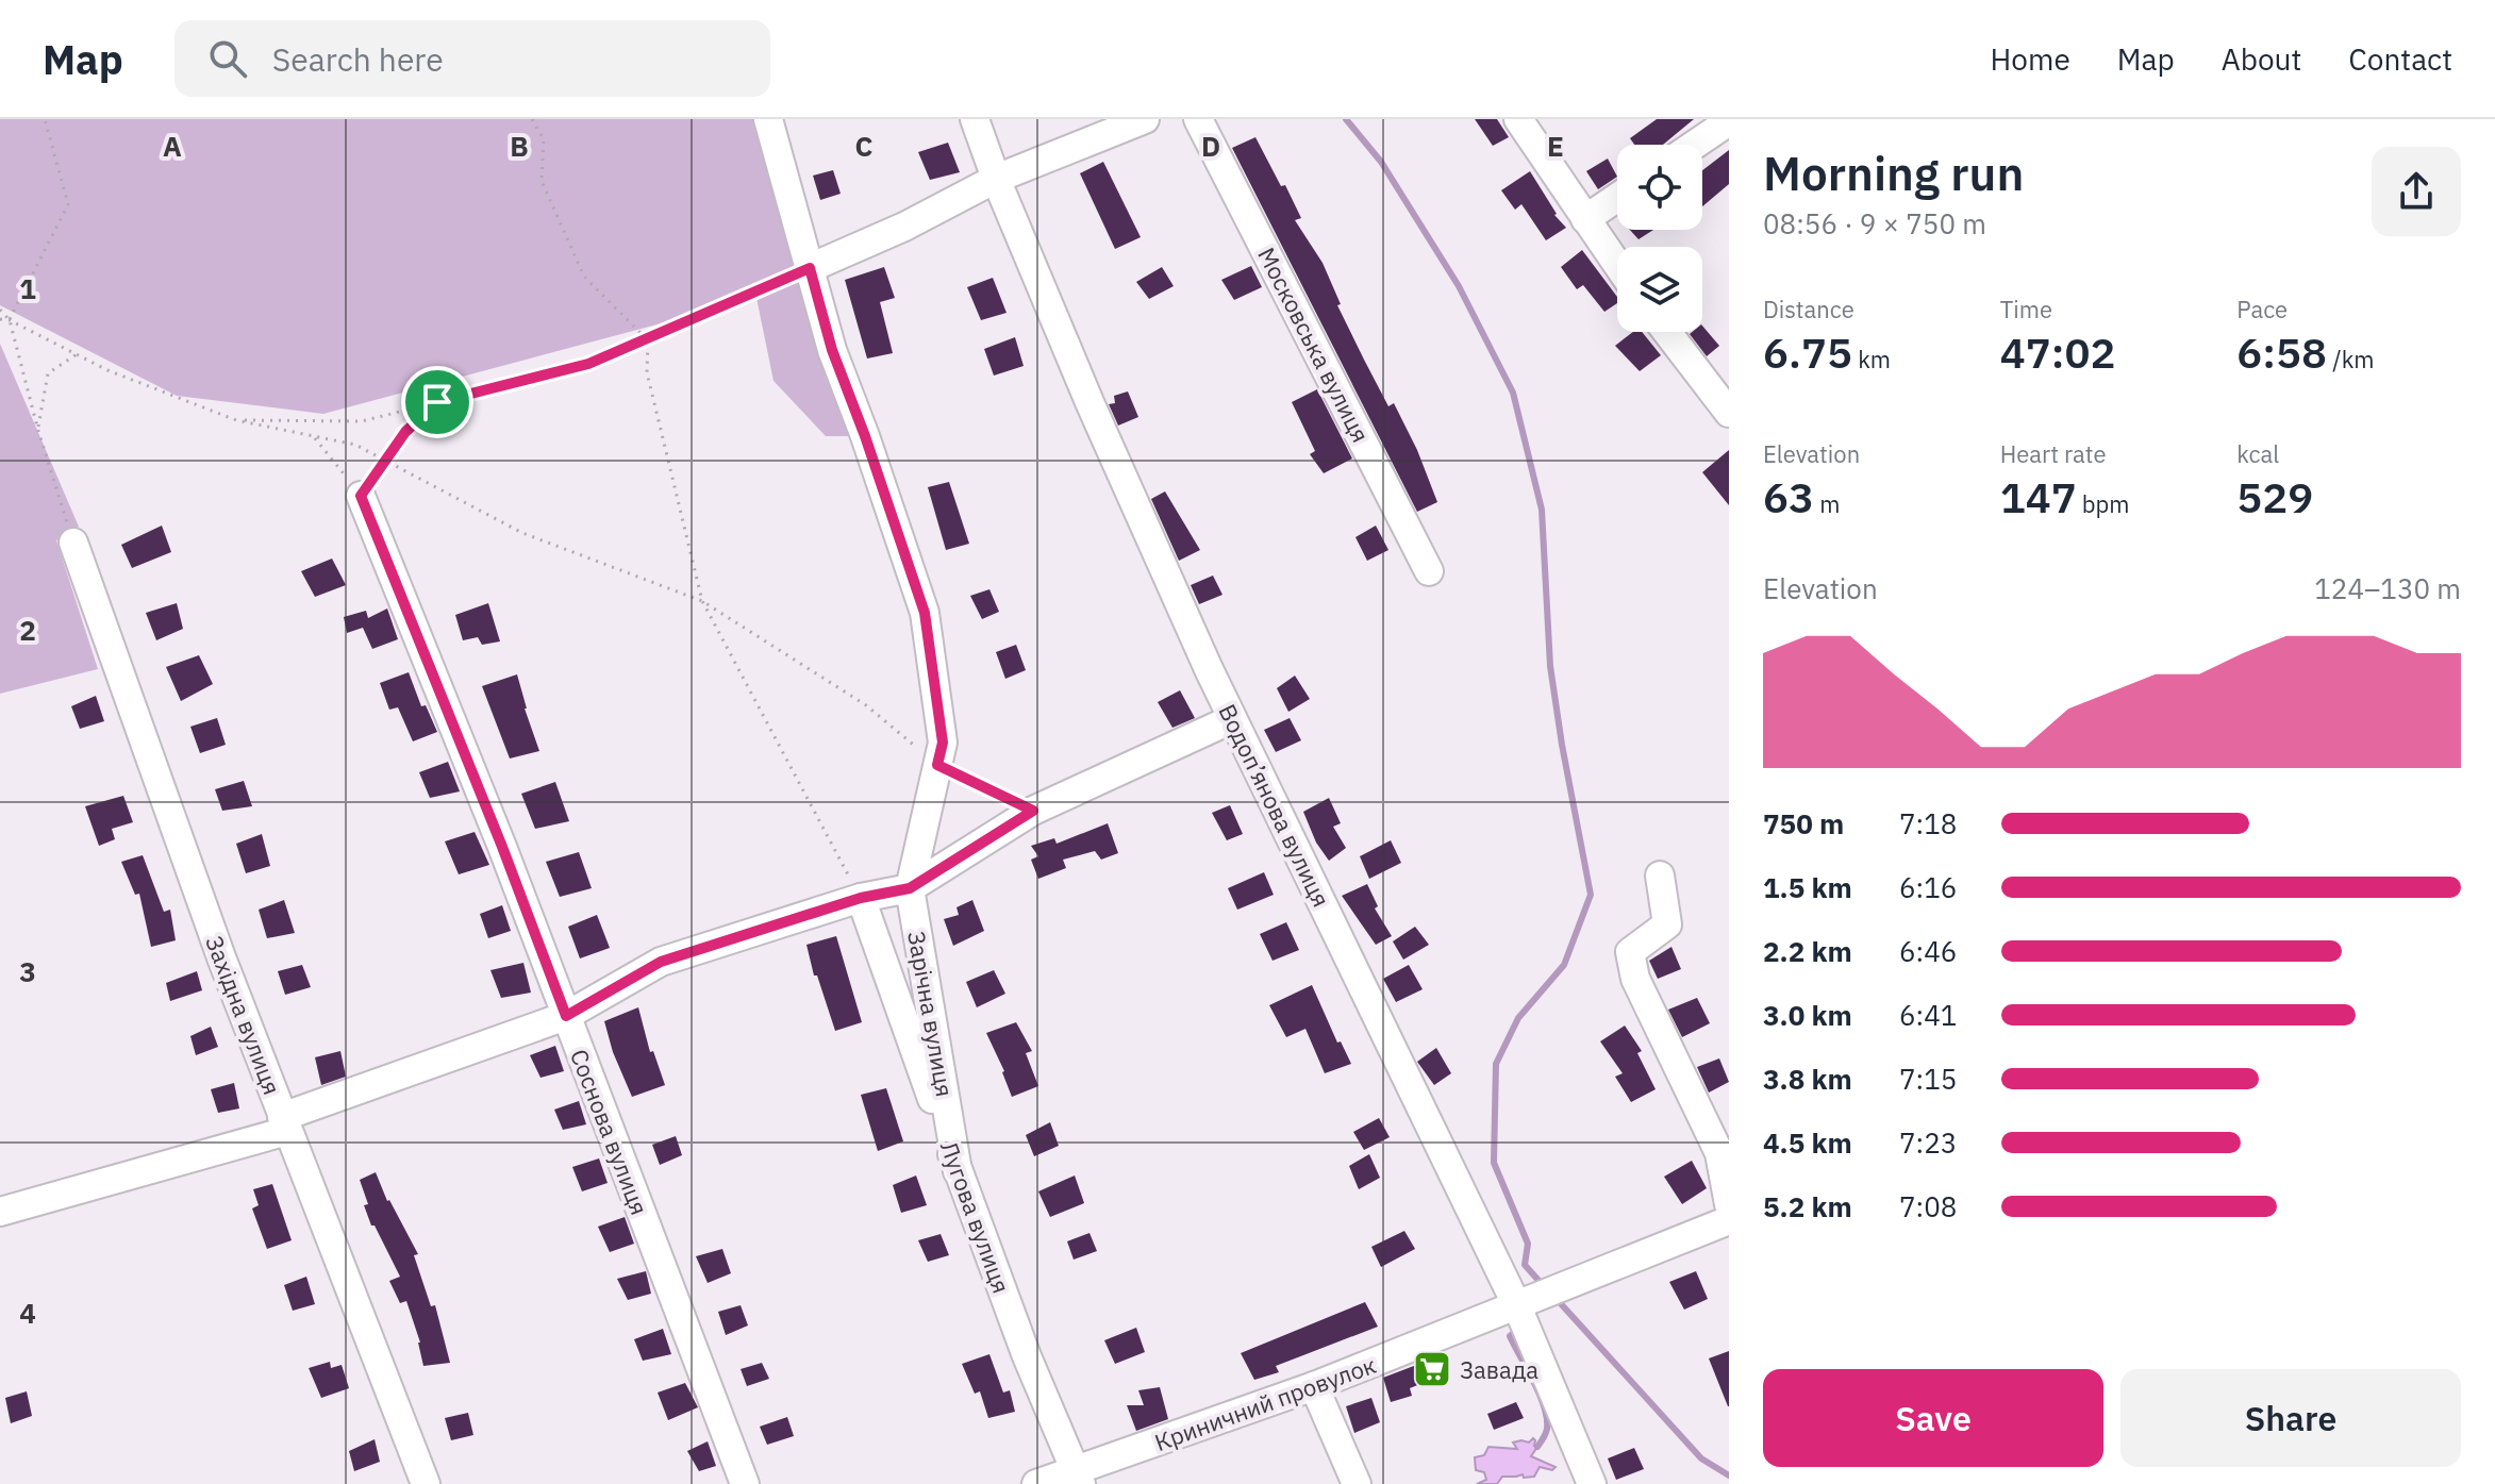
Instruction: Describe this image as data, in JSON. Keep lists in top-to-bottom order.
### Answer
{
  "streets": {
    "street": [
      "Московська вулиця",
      "Водоп’янова вулиця",
      "Зарічна вулиця",
      "Західна вулиця",
      "Соснова вулиця",
      "Лугова вулиця",
      "Криничний провулок"
    ]
  },
  "crossings": [
    ["Водоп’янова вулиця", "Криничний провулок"],
    ["Зарічна вулиця", "Лугова вулиця"],
    ["Лугова вулиця", "Криничний провулок"]
  ],
  "places": {
    "supermarket": ["Завада"]
  },
  "page": {
    "header": "Map",
    "search": "Search here",
    "nav": [
      "Home",
      "Map",
      "About",
      "Contact"
    ],
    "heading": ["Morning run", "08:56 · 9 × 750 m"],
    "stats": [
      ["Distance", "6.75 km"],
      ["Time", "47:02"],
      ["Pace", "6:58 /km"],
      ["Elevation", "63 m"],
      ["Heart rate", "147 bpm"],
      ["kcal", "529"]
    ],
    "chart": ["Elevation", "124–130 m"],
    "list": [
      {
        "name": "750 m",
        "note": "7:18"
      },
      {
        "name": "1.5 km",
        "note": "6:16"
      },
      {
        "name": "2.2 km",
        "note": "6:46"
      },
      {
        "name": "3.0 km",
        "note": "6:41"
      },
      {
        "name": "3.8 km",
        "note": "7:15"
      },
      {
        "name": "4.5 km",
        "note": "7:23"
      },
      {
        "name": "5.2 km",
        "note": "7:08"
      }
    ],
    "buttons": ["Save", "Share"]
  },
  "grid": {
    "columns": [
      "A",
      "B",
      "C",
      "D",
      "E"
    ],
    "rows": [
      "1",
      "2",
      "3",
      "4"
    ]
  }
}
